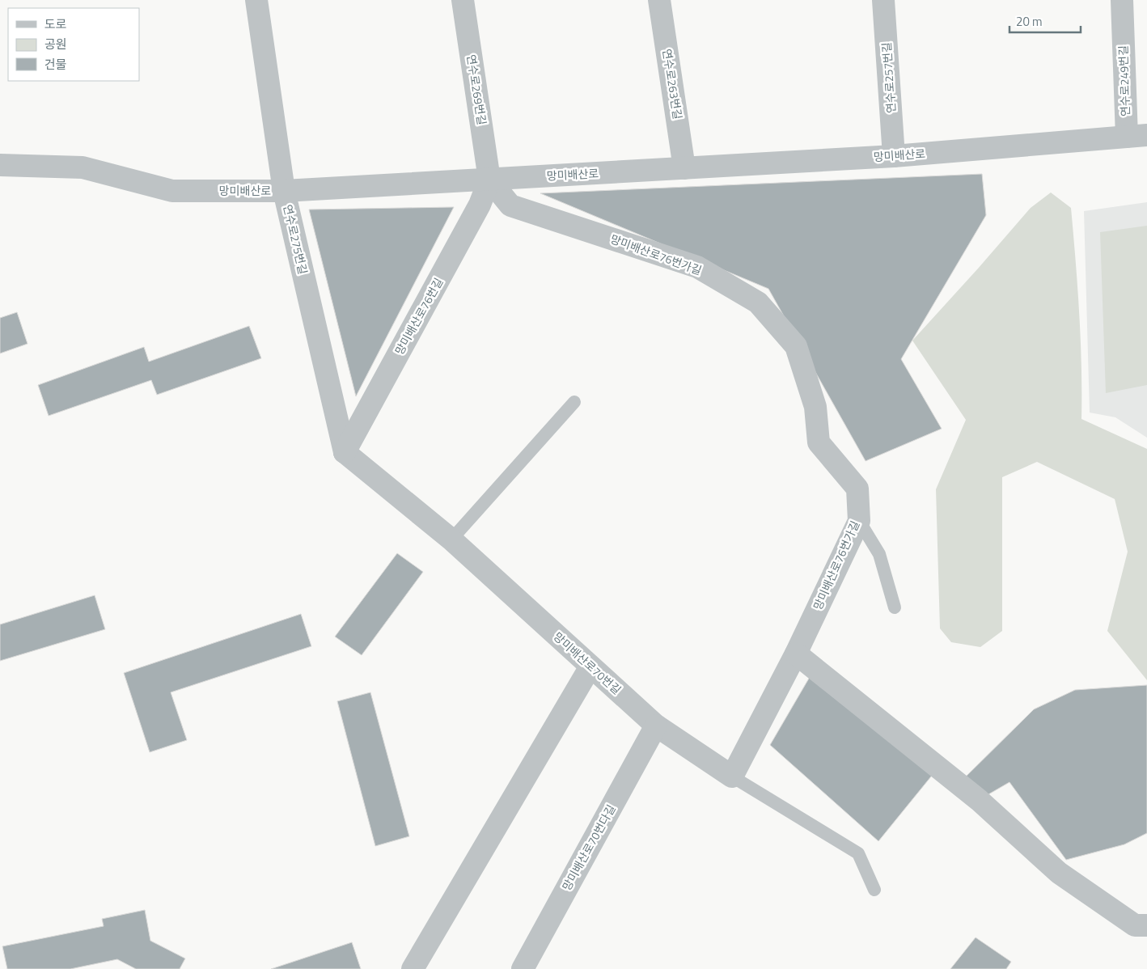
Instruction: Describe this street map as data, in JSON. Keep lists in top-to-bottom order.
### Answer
{
  "streets": {
    "street": [
      "연수로257번길",
      "연수로249번길",
      "연수로263번길",
      "연수로269번길",
      "망미배산로",
      "연수로275번길",
      "망미배산로76번가길",
      "망미배산로76번길",
      "망미배산로70번길",
      "망미배산로70번다길"
    ]
  },
  "crossings": [
    ["연수로257번길", "망미배산로"],
    ["연수로249번길", "망미배산로"],
    ["연수로263번길", "망미배산로"],
    ["연수로269번길", "망미배산로"],
    ["연수로269번길", "망미배산로76번가길"],
    ["연수로269번길", "망미배산로76번길"],
    ["망미배산로", "연수로275번길"],
    ["망미배산로", "망미배산로76번가길"],
    ["망미배산로", "망미배산로76번길"],
    ["연수로275번길", "망미배산로76번길"],
    ["연수로275번길", "망미배산로70번길"],
    ["망미배산로76번가길", "망미배산로76번길"],
    ["망미배산로76번가길", "망미배산로70번길"],
    ["망미배산로76번길", "망미배산로70번길"],
    ["망미배산로70번길", "망미배산로70번다길"]
  ],
  "legend": ["도로", "공원", "건물"],
  "scale_bar": "20 m"
}
